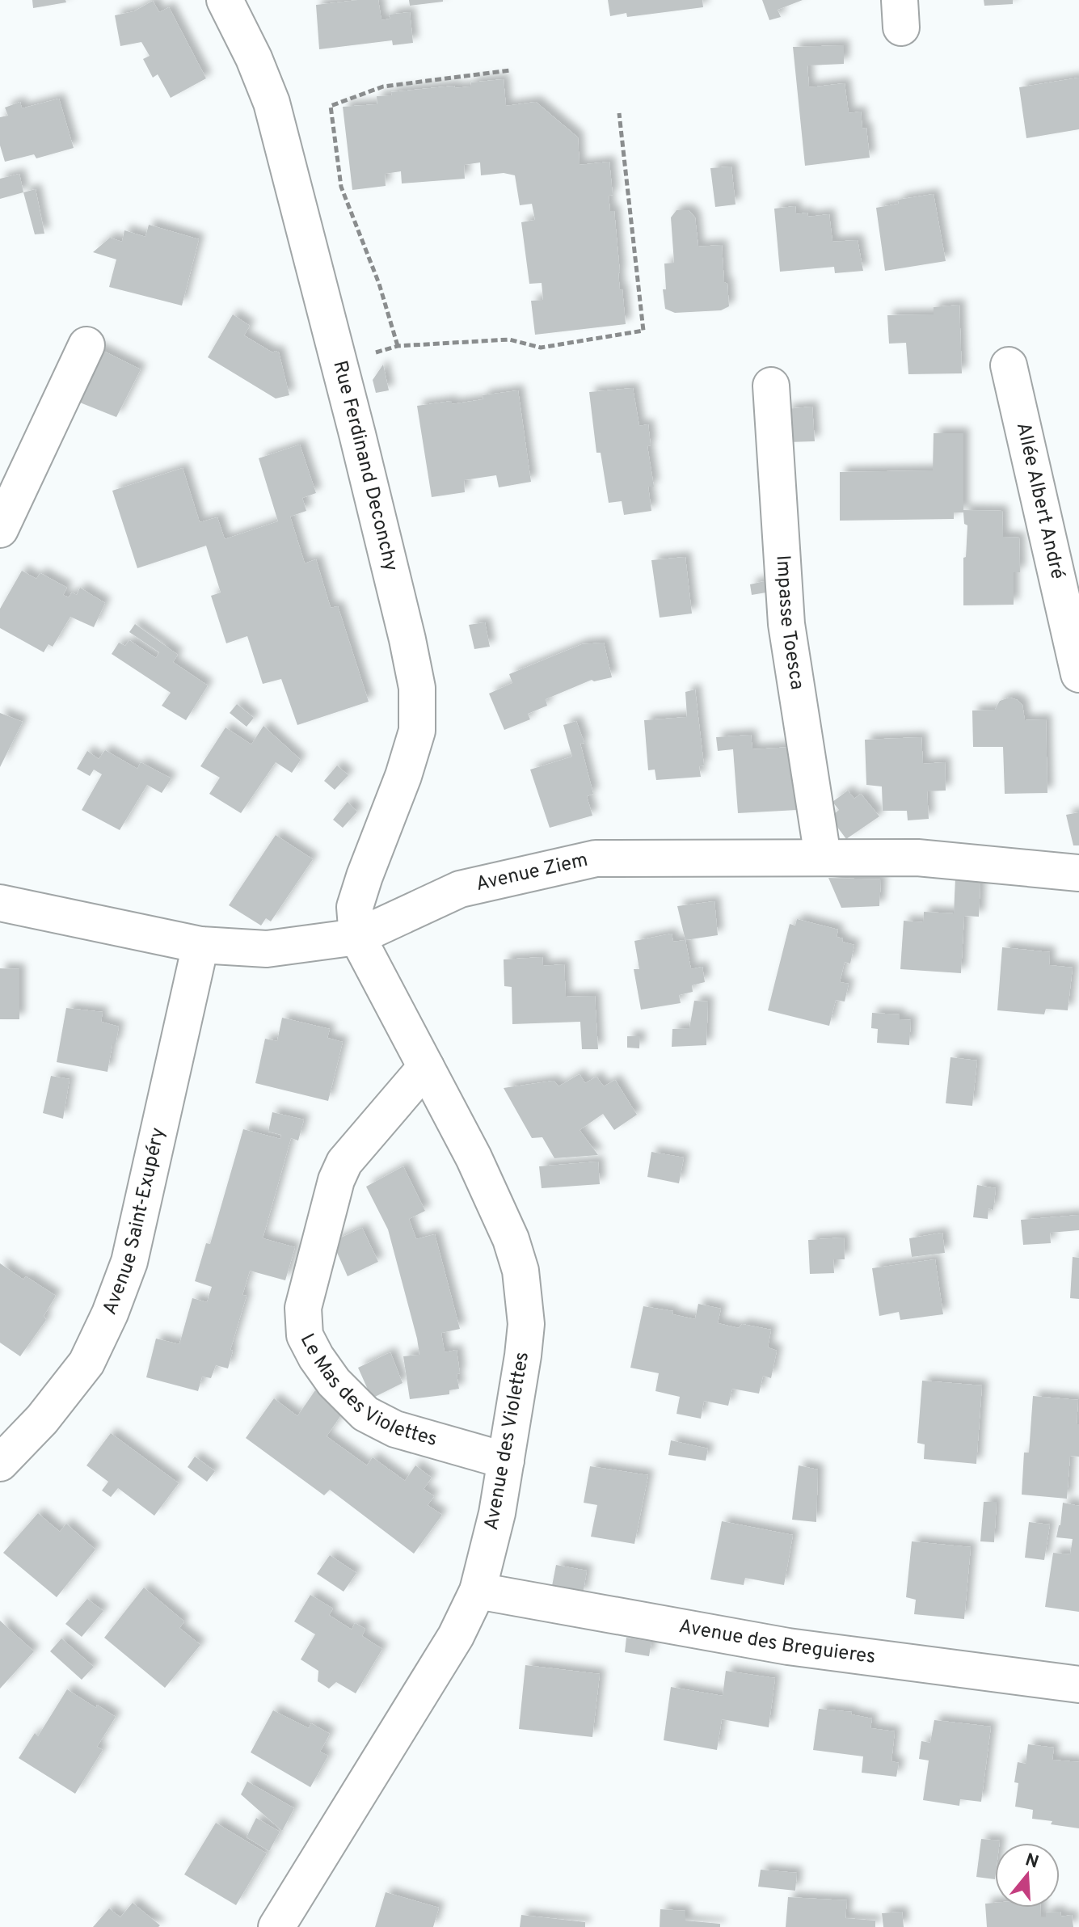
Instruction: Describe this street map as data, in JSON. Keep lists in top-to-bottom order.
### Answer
{
  "streets": {
    "street": [
      "Rue Ferdinand Deconchy",
      "Allée Albert André",
      "Impasse Toesca",
      "Avenue Ziem",
      "Avenue Saint-Exupéry",
      "Le Mas des Violettes",
      "Avenue des Violettes",
      "Avenue des Breguieres"
    ]
  },
  "crossings": [
    ["Rue Ferdinand Deconchy", "Avenue Ziem"],
    ["Rue Ferdinand Deconchy", "Avenue des Violettes"],
    ["Impasse Toesca", "Avenue Ziem"],
    ["Avenue Ziem", "Avenue Saint-Exupéry"],
    ["Avenue Ziem", "Avenue des Violettes"],
    ["Le Mas des Violettes", "Avenue des Violettes"],
    ["Avenue des Violettes", "Avenue des Breguieres"]
  ],
  "north": "top"
}
